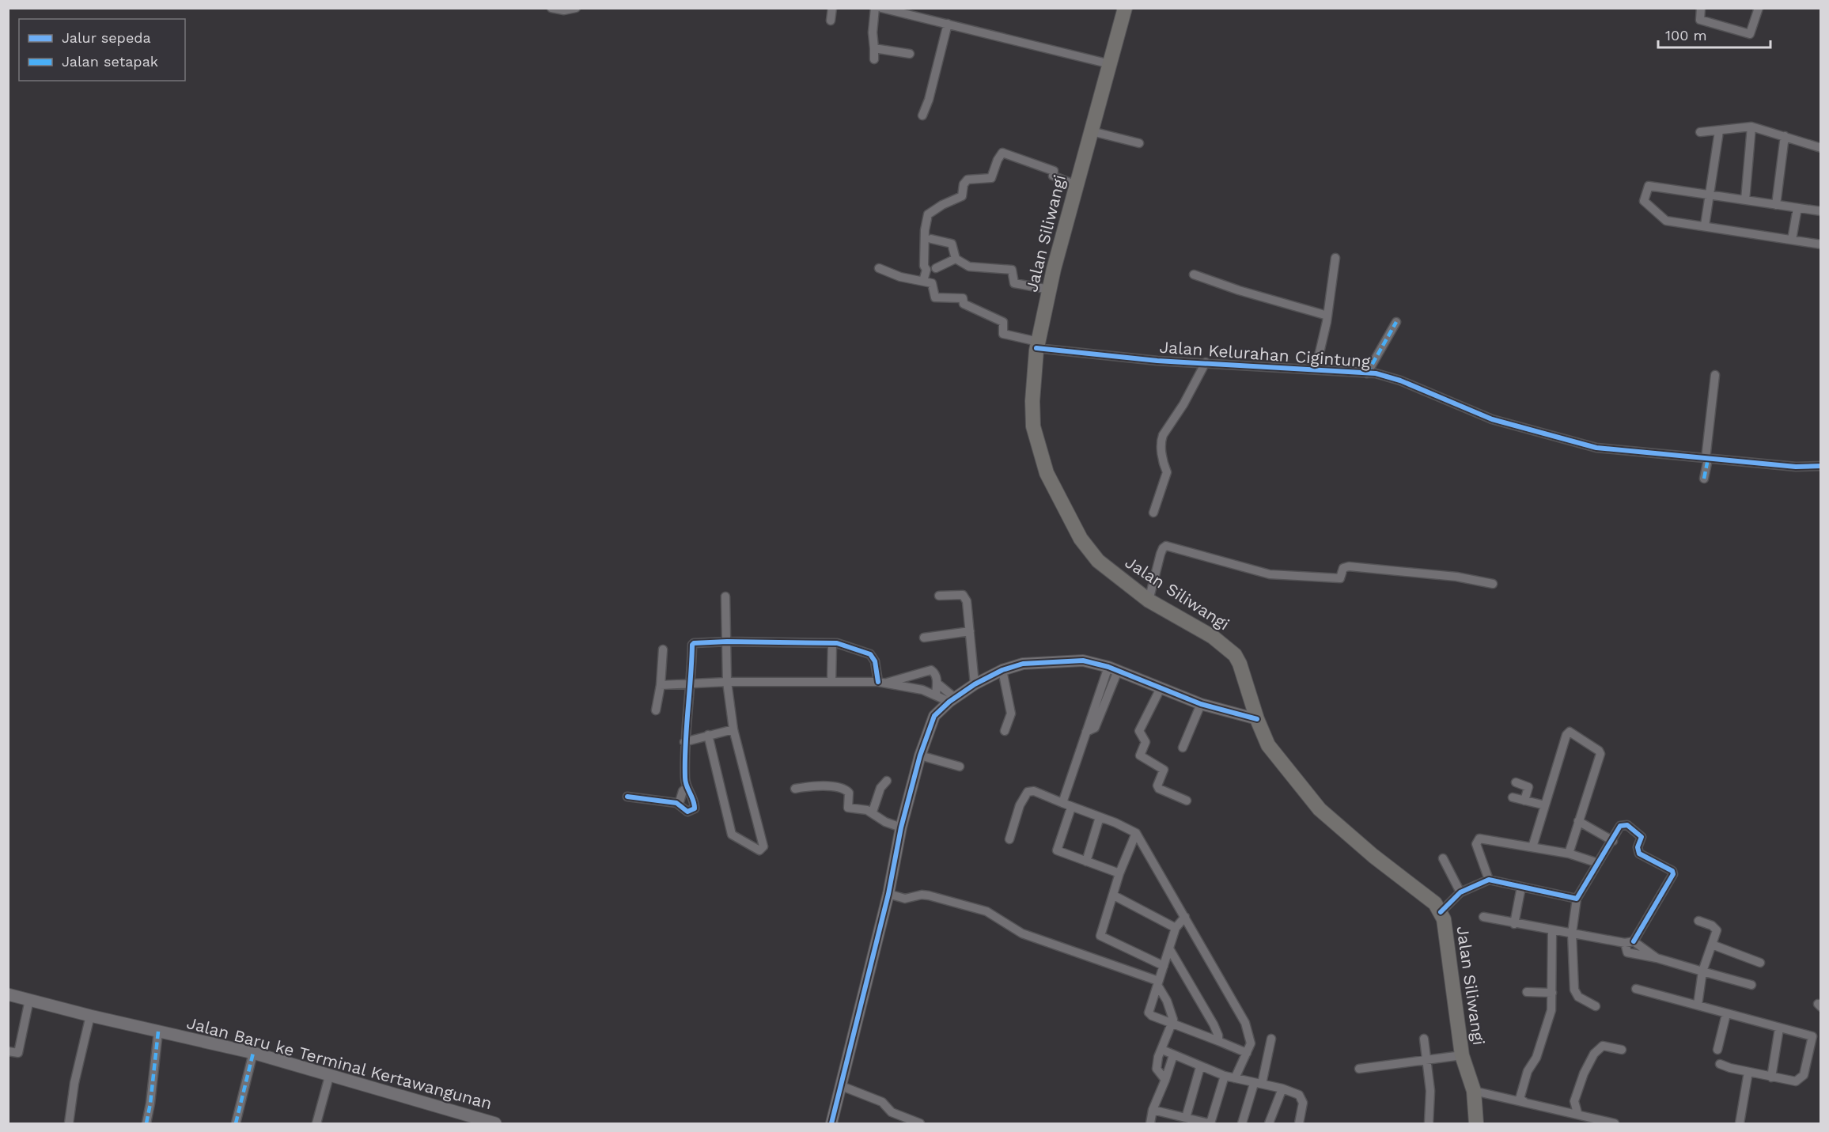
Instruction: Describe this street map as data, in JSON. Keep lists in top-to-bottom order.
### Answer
{
  "streets": {
    "main road": ["Jalan Siliwangi", "Jalan Baru ke Terminal Kertawangunan"],
    "street": ["Jalan Kelurahan Cigintung"]
  },
  "crossings": [
    ["Jalan Siliwangi", "Jalan Kelurahan Cigintung"]
  ],
  "legend": ["Jalur sepeda", "Jalan setapak"],
  "scale_bar": "100 m"
}
